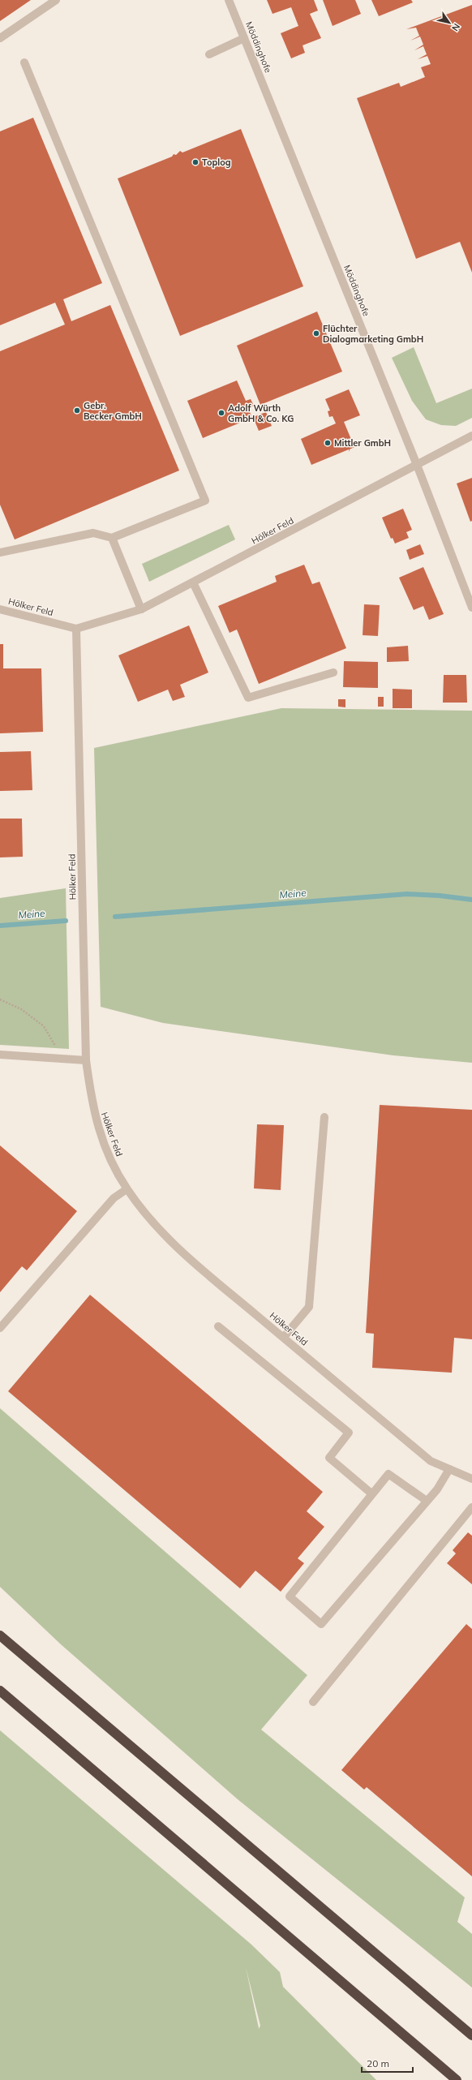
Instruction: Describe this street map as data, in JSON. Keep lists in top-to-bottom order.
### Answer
{
  "streets": {
    "street": ["Möddinghofe", "Hölker Feld"]
  },
  "crossings": [
    ["Möddinghofe", "Hölker Feld"]
  ],
  "water": ["Meine"],
  "places": [
    "Toplog",
    "Flüchter Dialogmarketing GmbH",
    "Gebr. Becker GmbH",
    "Adolf Würth GmbH & Co. KG",
    "Mittler GmbH"
  ],
  "scale_bar": "20 m",
  "north": "bottom right"
}
